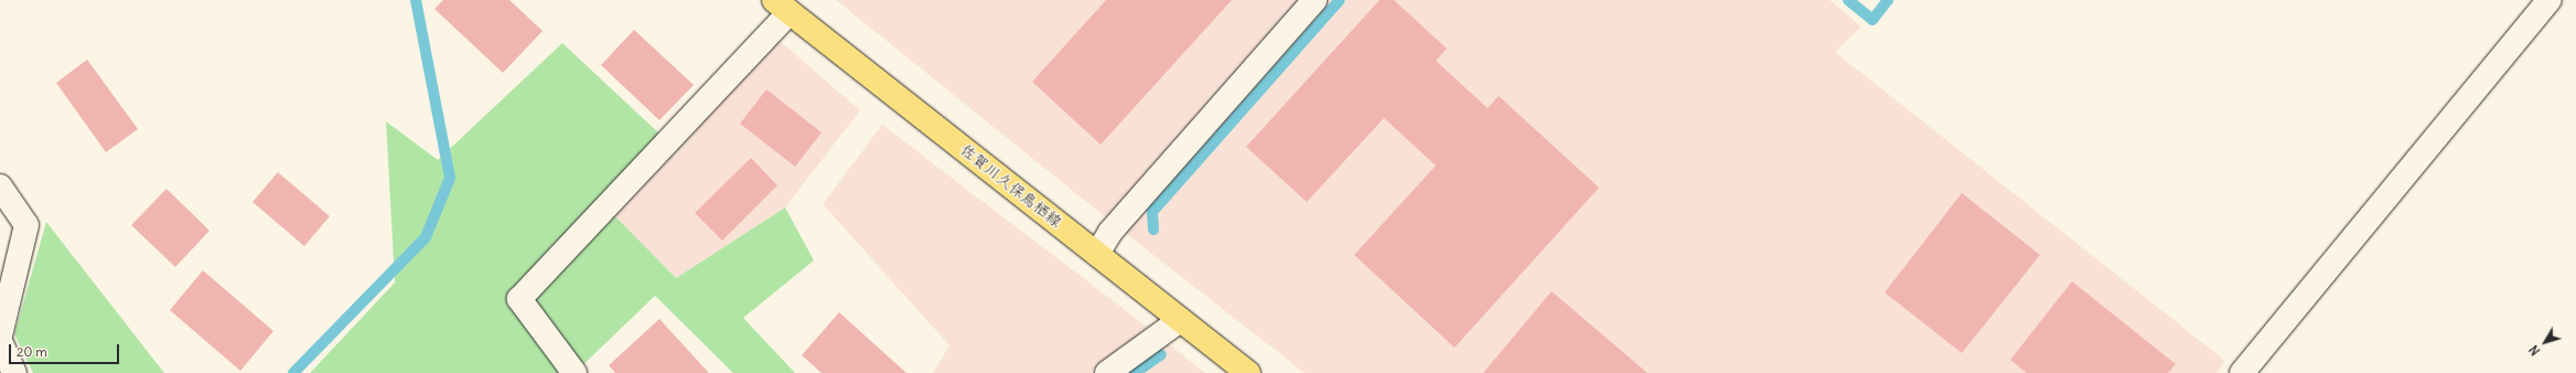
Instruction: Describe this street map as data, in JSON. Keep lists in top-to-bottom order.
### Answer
{
  "streets": {
    "main road": ["佐賀川久保鳥栖線"]
  },
  "scale_bar": "20 m",
  "north": "bottom left"
}
